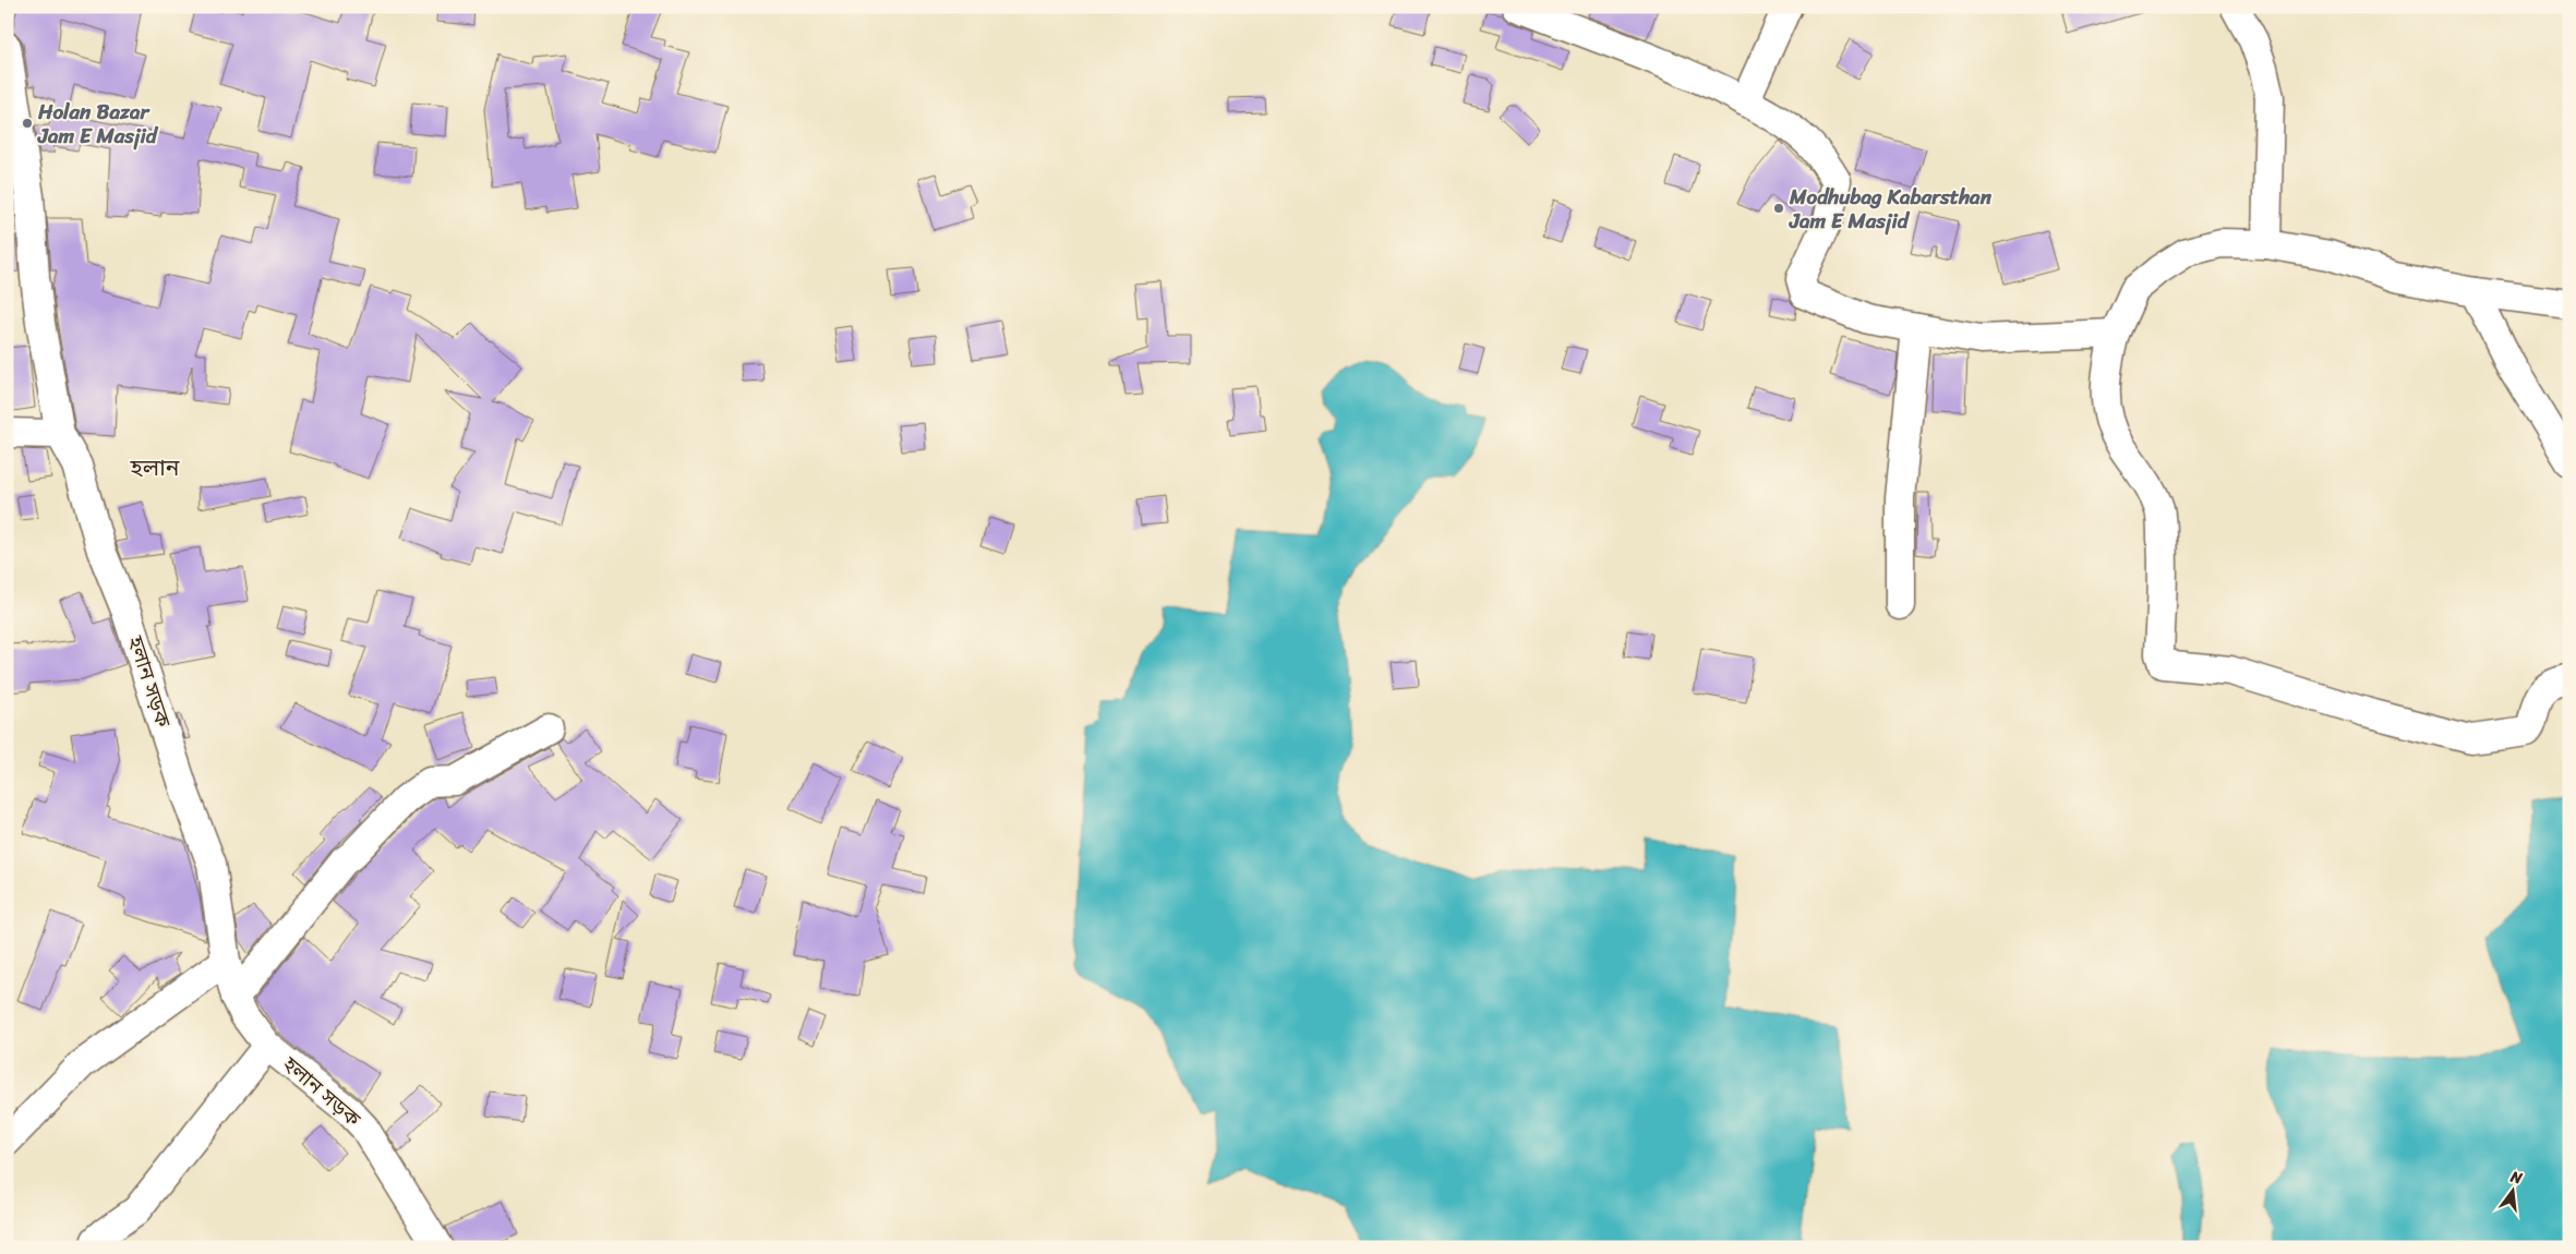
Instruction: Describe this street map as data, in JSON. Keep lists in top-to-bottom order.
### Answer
{
  "streets": {
    "street": ["হলান সড়ক"]
  },
  "districts": ["হলান"],
  "places": ["Holan Bazar Jam E Masjid", "Modhubag Kabarsthan Jam E Masjid"],
  "north": "top"
}
